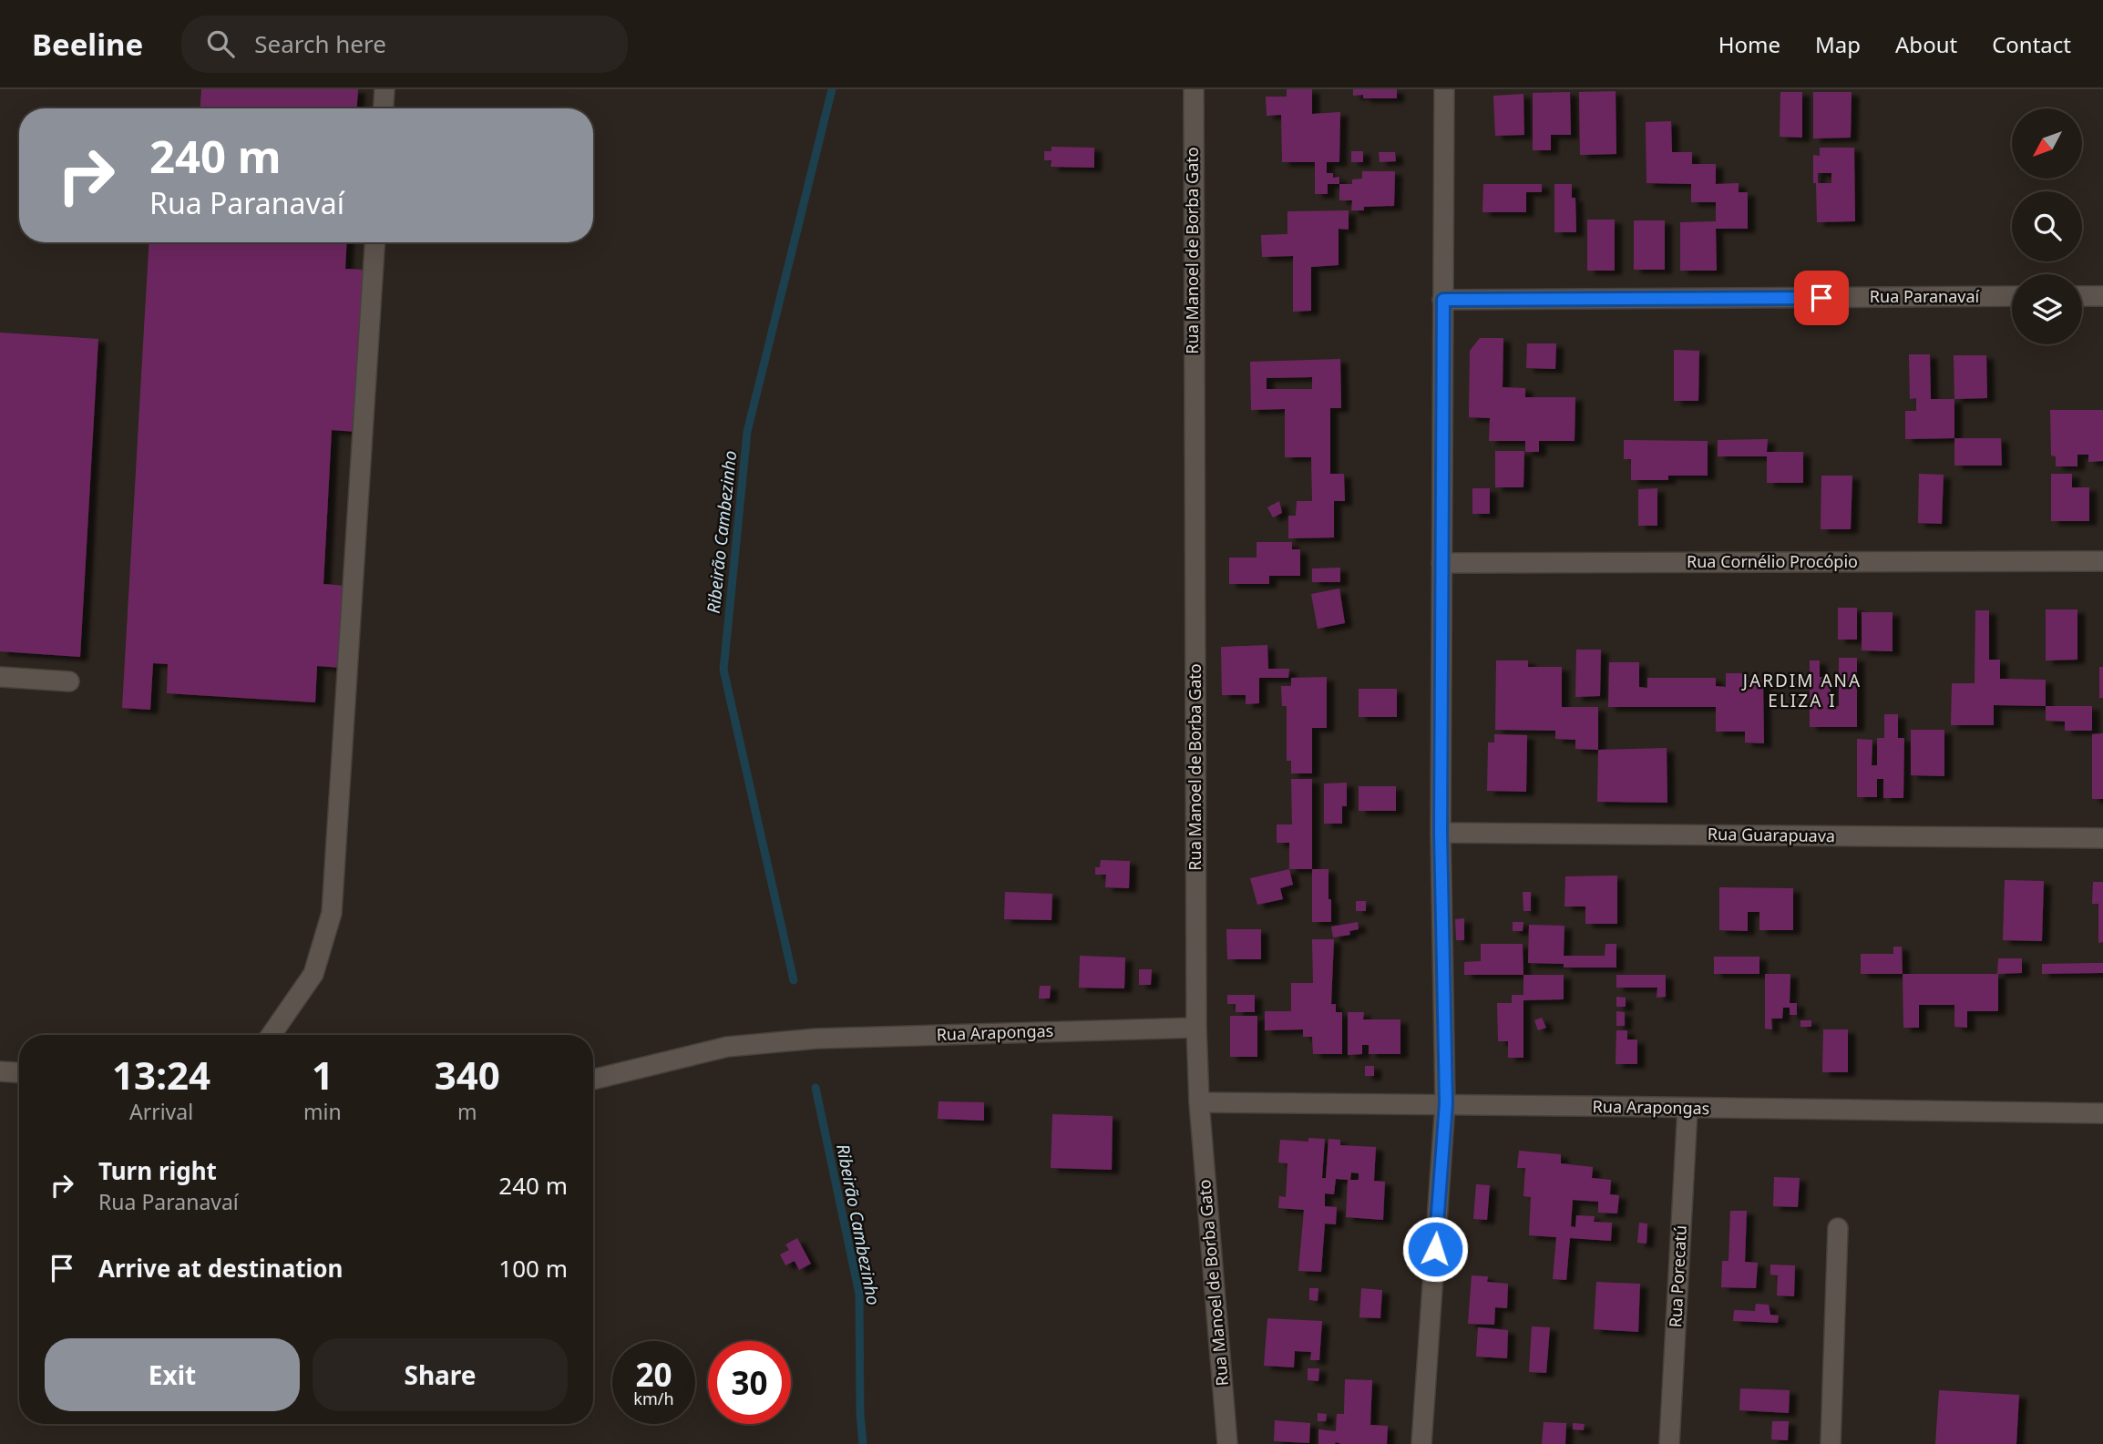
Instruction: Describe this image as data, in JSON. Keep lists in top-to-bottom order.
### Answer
{
  "streets": {
    "street": [
      "Rua Manoel de Borba Gato",
      "Rua Paranavaí",
      "Rua Cornélio Procópio",
      "Rua Guarapuava",
      "Rua Arapongas",
      "Rua Porecatú"
    ]
  },
  "crossings": [
    ["Rua Manoel de Borba Gato", "Rua Arapongas"],
    ["Rua Arapongas", "Rua Porecatú"]
  ],
  "districts": ["JARDIM ANA ELIZA I"],
  "water": ["Ribeirão Cambezinho"],
  "north": "bottom left",
  "page": {
    "header": "Beeline",
    "search": "Search here",
    "nav": [
      "Home",
      "Map",
      "About",
      "Contact"
    ],
    "turn": ["240 m", "Rua Paranavaí"],
    "eta": [
      "13:24",
      "Arrival",
      "1",
      "min",
      "340",
      "m"
    ],
    "list": [
      {
        "name": "Turn right",
        "note": "Rua Paranavaí",
        "value": "240 m"
      },
      {
        "name": "Arrive at destination",
        "value": "100 m"
      }
    ],
    "buttons": ["Exit", "Share"],
    "speed": "20 km/h",
    "limit": "30"
  }
}
